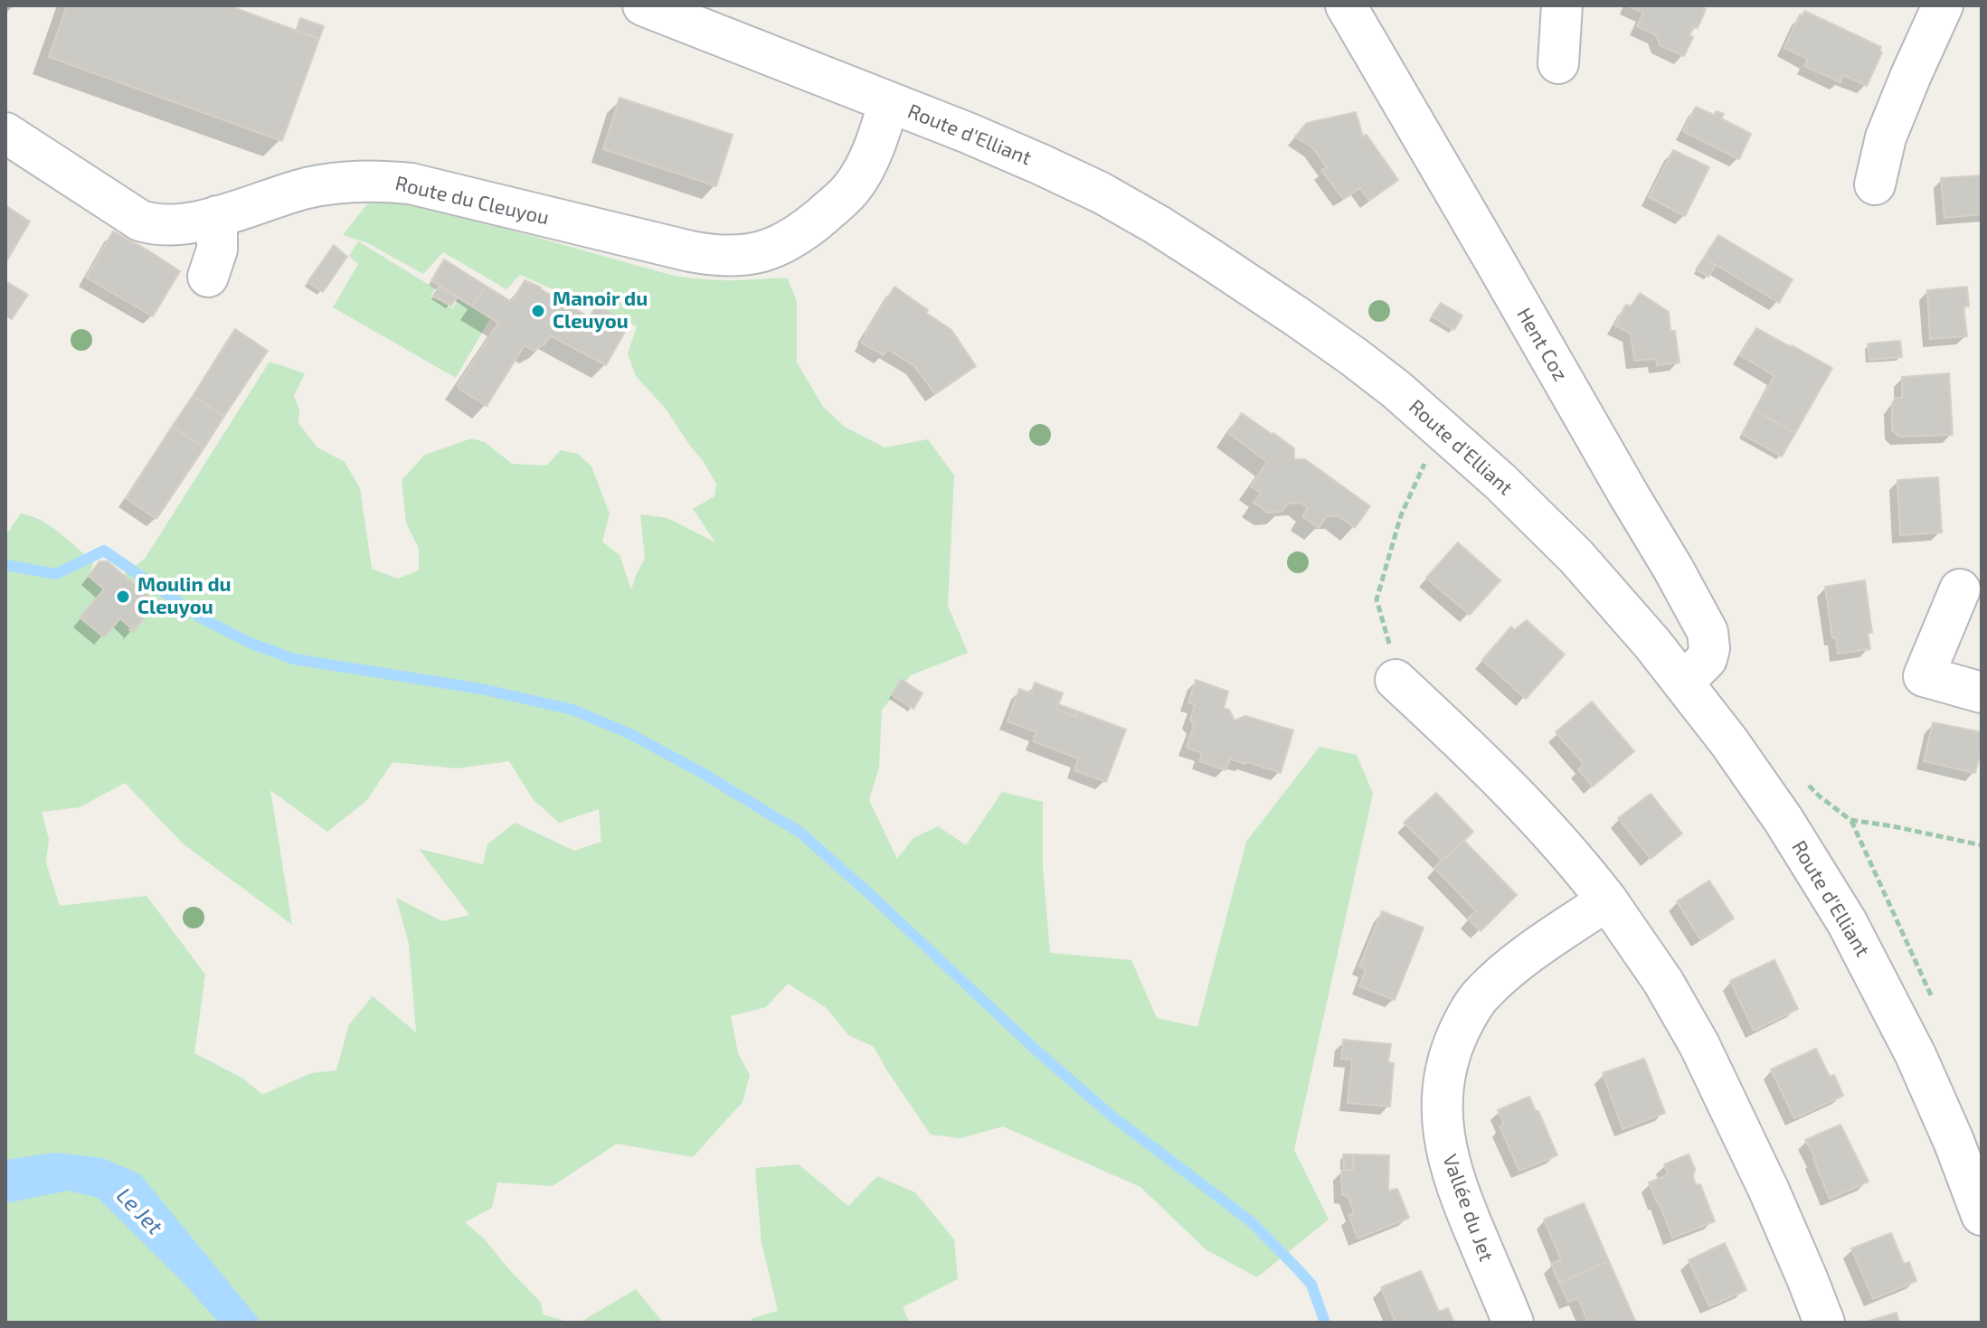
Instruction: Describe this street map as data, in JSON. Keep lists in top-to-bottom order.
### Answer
{
  "streets": {
    "street": [
      "Route d'Elliant",
      "Route du Cleuyou",
      "Hent Coz",
      "Vallée du Jet"
    ]
  },
  "crossings": [
    ["Route d'Elliant", "Route du Cleuyou"],
    ["Route d'Elliant", "Hent Coz"]
  ],
  "water": ["Le Jet"],
  "places": ["Manoir du Cleuyou", "Moulin du Cleuyou"]
}
